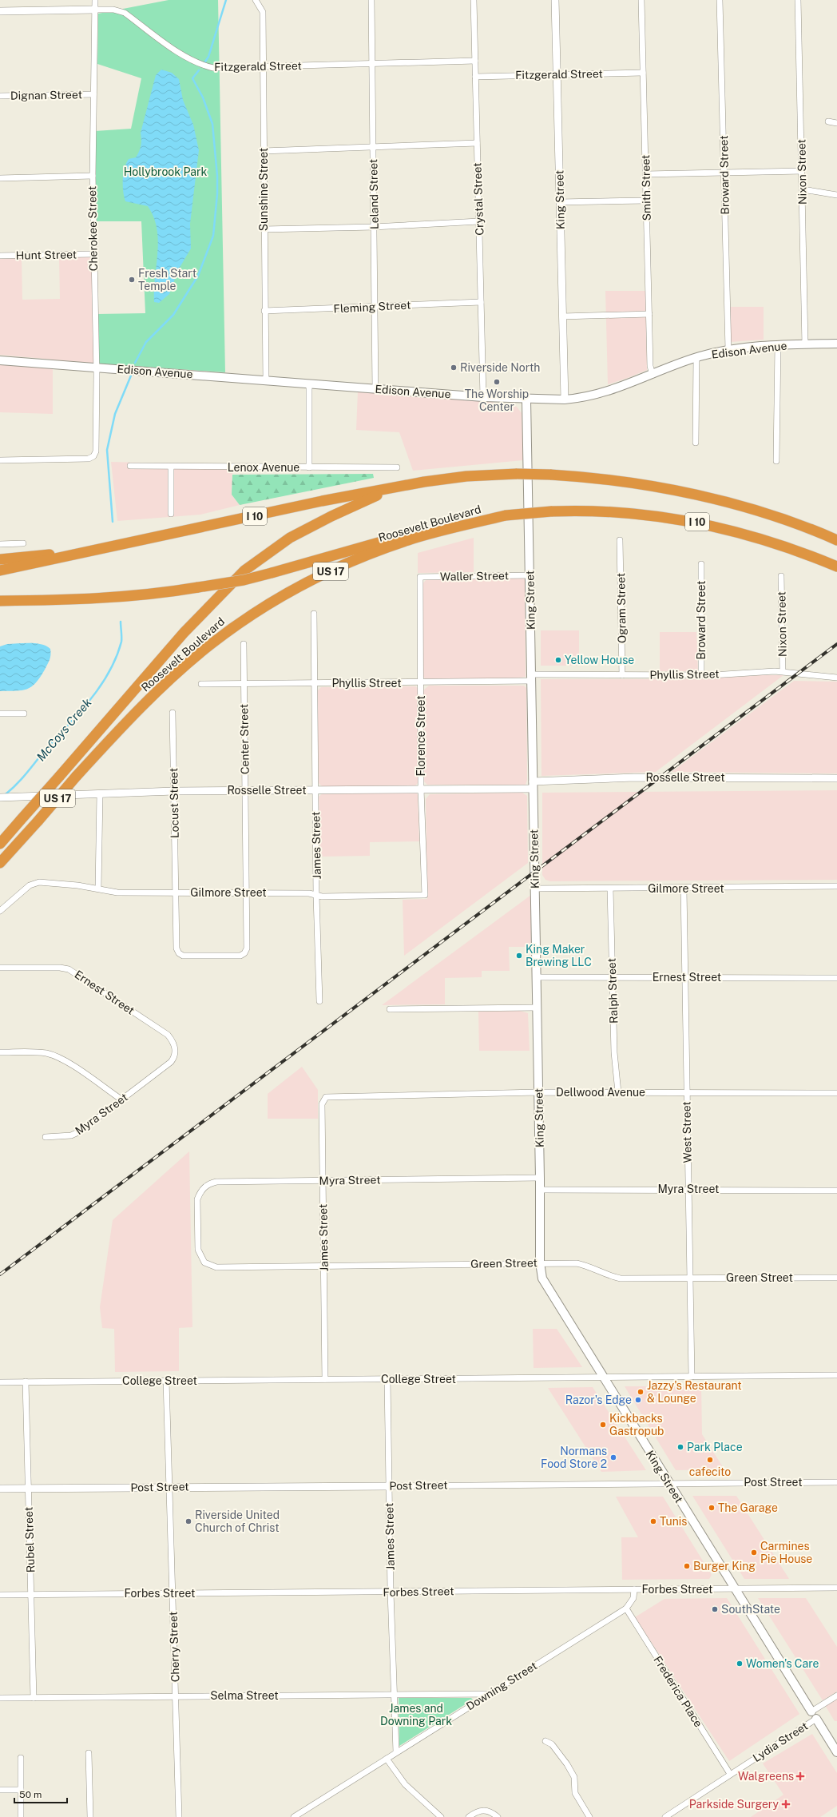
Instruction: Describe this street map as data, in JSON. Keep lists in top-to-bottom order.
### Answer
{
  "streets": {
    "highway": ["I 10", "Roosevelt Boulevard", "US 17"],
    "main road": ["King Street", "Edison Avenue"],
    "street": [
      "Fitzgerald Street",
      "Dignan Street",
      "Nixon Street",
      "Broward Street",
      "Smith Street",
      "Sunshine Street",
      "Leland Street",
      "Crystal Street",
      "Cherokee Street",
      "Hunt Street",
      "Fleming Street",
      "Lenox Avenue",
      "Waller Street",
      "Ogram Street",
      "Phyllis Street",
      "Florence Street",
      "Center Street",
      "Rosselle Street",
      "Locust Street",
      "James Street",
      "Gilmore Street",
      "Ernest Street",
      "Ralph Street",
      "Dellwood Avenue",
      "Myra Street",
      "West Street",
      "Green Street",
      "College Street",
      "Post Street",
      "Rubel Street",
      "Forbes Street",
      "Cherry Street",
      "Downing Street",
      "Frederica Place",
      "Selma Street",
      "Lydia Street"
    ]
  },
  "crossings": [
    ["Fitzgerald Street", "Smith Street"],
    ["Fitzgerald Street", "Sunshine Street"],
    ["Fitzgerald Street", "Leland Street"],
    ["Fitzgerald Street", "Crystal Street"],
    ["Fitzgerald Street", "King Street"],
    ["Fitzgerald Street", "Cherokee Street"],
    ["Dignan Street", "Cherokee Street"],
    ["Nixon Street", "Edison Avenue"],
    ["Nixon Street", "Phyllis Street"],
    ["Broward Street", "Edison Avenue"],
    ["Broward Street", "Phyllis Street"],
    ["Smith Street", "Edison Avenue"],
    ["Sunshine Street", "Fleming Street"],
    ["Sunshine Street", "Edison Avenue"],
    ["Leland Street", "Fleming Street"],
    ["Leland Street", "Edison Avenue"],
    ["Crystal Street", "Fleming Street"],
    ["Crystal Street", "Edison Avenue"],
    ["King Street", "Edison Avenue"],
    ["King Street", "Waller Street"],
    ["King Street", "Phyllis Street"],
    ["King Street", "Rosselle Street"],
    ["King Street", "Gilmore Street"],
    ["King Street", "Ernest Street"],
    ["King Street", "Dellwood Avenue"],
    ["King Street", "Myra Street"],
    ["King Street", "Green Street"],
    ["King Street", "College Street"],
    ["King Street", "Post Street"],
    ["King Street", "Forbes Street"],
    ["King Street", "Lydia Street"],
    ["Cherokee Street", "Hunt Street"],
    ["Cherokee Street", "Edison Avenue"],
    ["I 10", "Roosevelt Boulevard"],
    ["Waller Street", "Florence Street"],
    ["Ogram Street", "Phyllis Street"],
    ["Phyllis Street", "Florence Street"],
    ["Phyllis Street", "Center Street"],
    ["Phyllis Street", "James Street"],
    ["Florence Street", "Rosselle Street"],
    ["Florence Street", "Gilmore Street"],
    ["Center Street", "Rosselle Street"],
    ["Center Street", "Locust Street"],
    ["Center Street", "Gilmore Street"],
    ["Rosselle Street", "Locust Street"],
    ["Rosselle Street", "James Street"],
    ["Locust Street", "Gilmore Street"],
    ["James Street", "Gilmore Street"],
    ["James Street", "Dellwood Avenue"],
    ["James Street", "Myra Street"],
    ["James Street", "Green Street"],
    ["James Street", "College Street"],
    ["James Street", "Post Street"],
    ["James Street", "Forbes Street"],
    ["James Street", "Downing Street"],
    ["James Street", "Selma Street"],
    ["Gilmore Street", "Ralph Street"],
    ["Gilmore Street", "West Street"],
    ["Ernest Street", "Ralph Street"],
    ["Ernest Street", "Myra Street"],
    ["Ernest Street", "West Street"],
    ["Ralph Street", "Dellwood Avenue"],
    ["Dellwood Avenue", "West Street"],
    ["Myra Street", "West Street"],
    ["Myra Street", "Green Street"],
    ["West Street", "Green Street"],
    ["West Street", "College Street"],
    ["College Street", "Rubel Street"],
    ["College Street", "Cherry Street"],
    ["Post Street", "Rubel Street"],
    ["Post Street", "Cherry Street"],
    ["Rubel Street", "Forbes Street"],
    ["Rubel Street", "Selma Street"],
    ["Forbes Street", "Cherry Street"],
    ["Forbes Street", "Downing Street"],
    ["Cherry Street", "Selma Street"],
    ["Downing Street", "Frederica Place"],
    ["Downing Street", "Selma Street"],
    ["Frederica Place", "Lydia Street"]
  ],
  "water": ["McCoys Creek"],
  "parks": ["Hollybrook Park", "James and Downing Park"],
  "places": {
    "other": [
      "Fresh Start Temple",
      "Riverside North",
      "The Worship Center",
      "Yellow House",
      "King Maker Brewing LLC",
      "Jazzy's Restaurant & Lounge",
      "Razor's Edge",
      "Kickbacks Gastropub",
      "Park Place",
      "Normans Food Store 2",
      "cafecito",
      "The Garage",
      "Riverside United Church of Christ",
      "Tunis",
      "Carmines Pie House",
      "Burger King",
      "SouthState",
      "Women's Care"
    ],
    "health": ["Walgreens", "Parkside Surgery"]
  },
  "scale_bar": "50 m"
}
